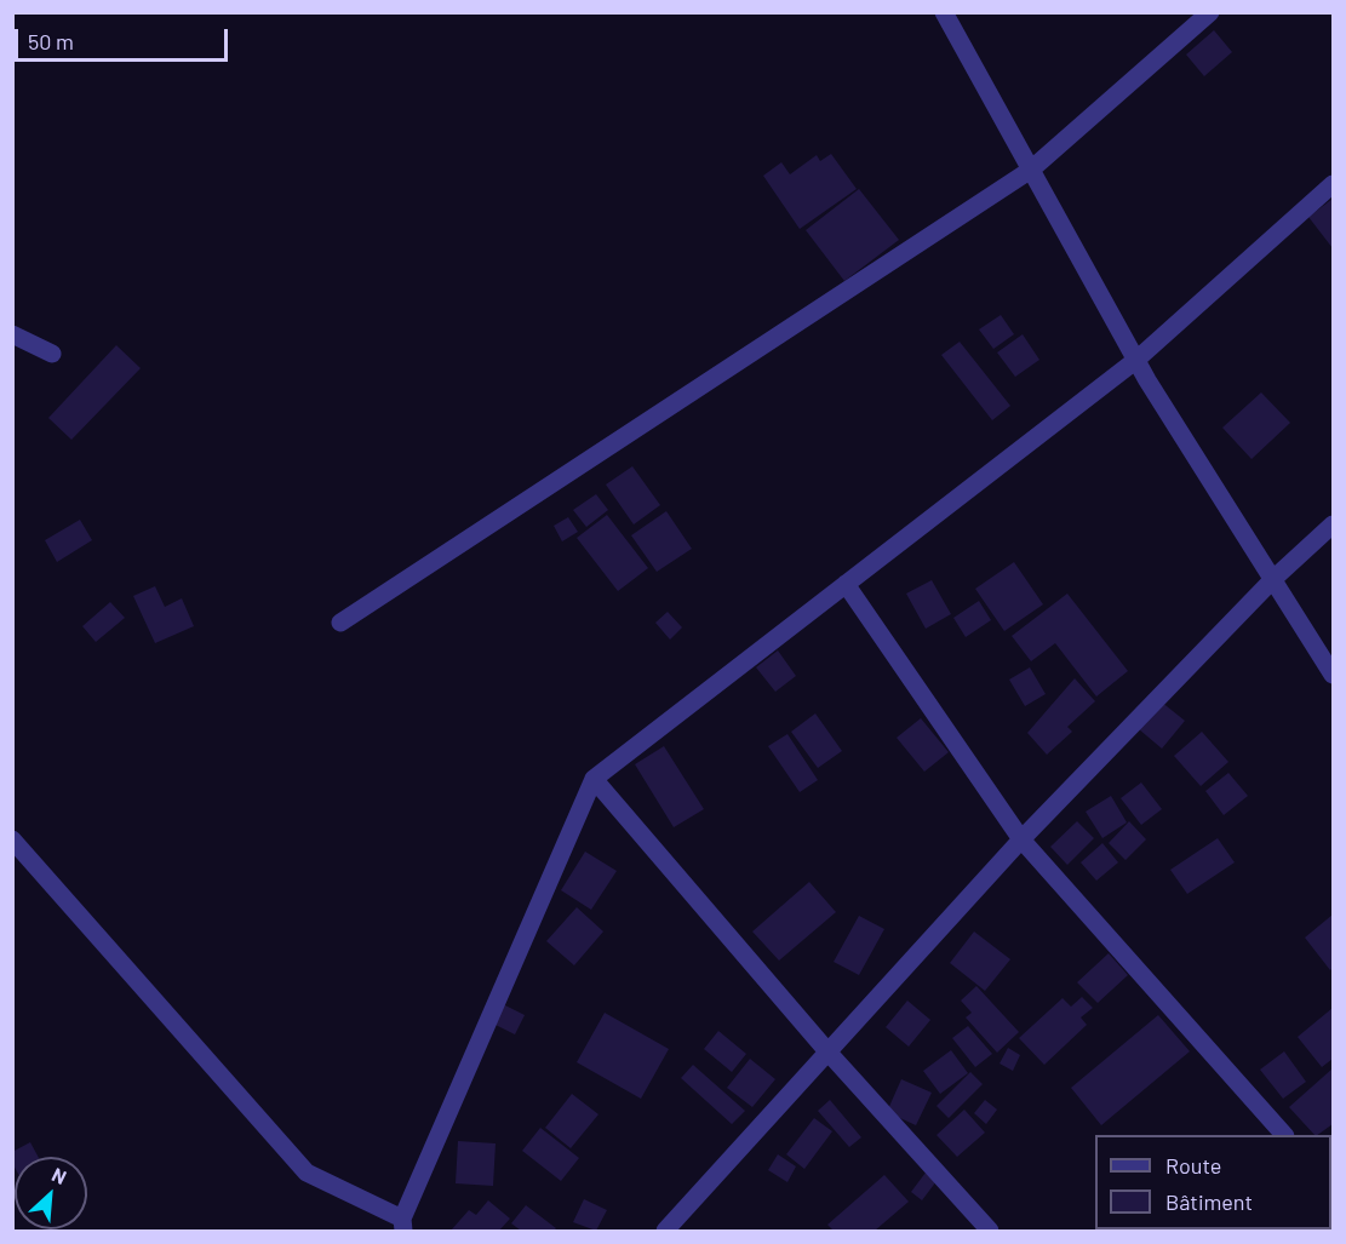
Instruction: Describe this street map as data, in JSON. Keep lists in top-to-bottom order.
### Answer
{
  "legend": ["Route", "Bâtiment"],
  "scale_bar": "50 m",
  "north": "top right"
}
